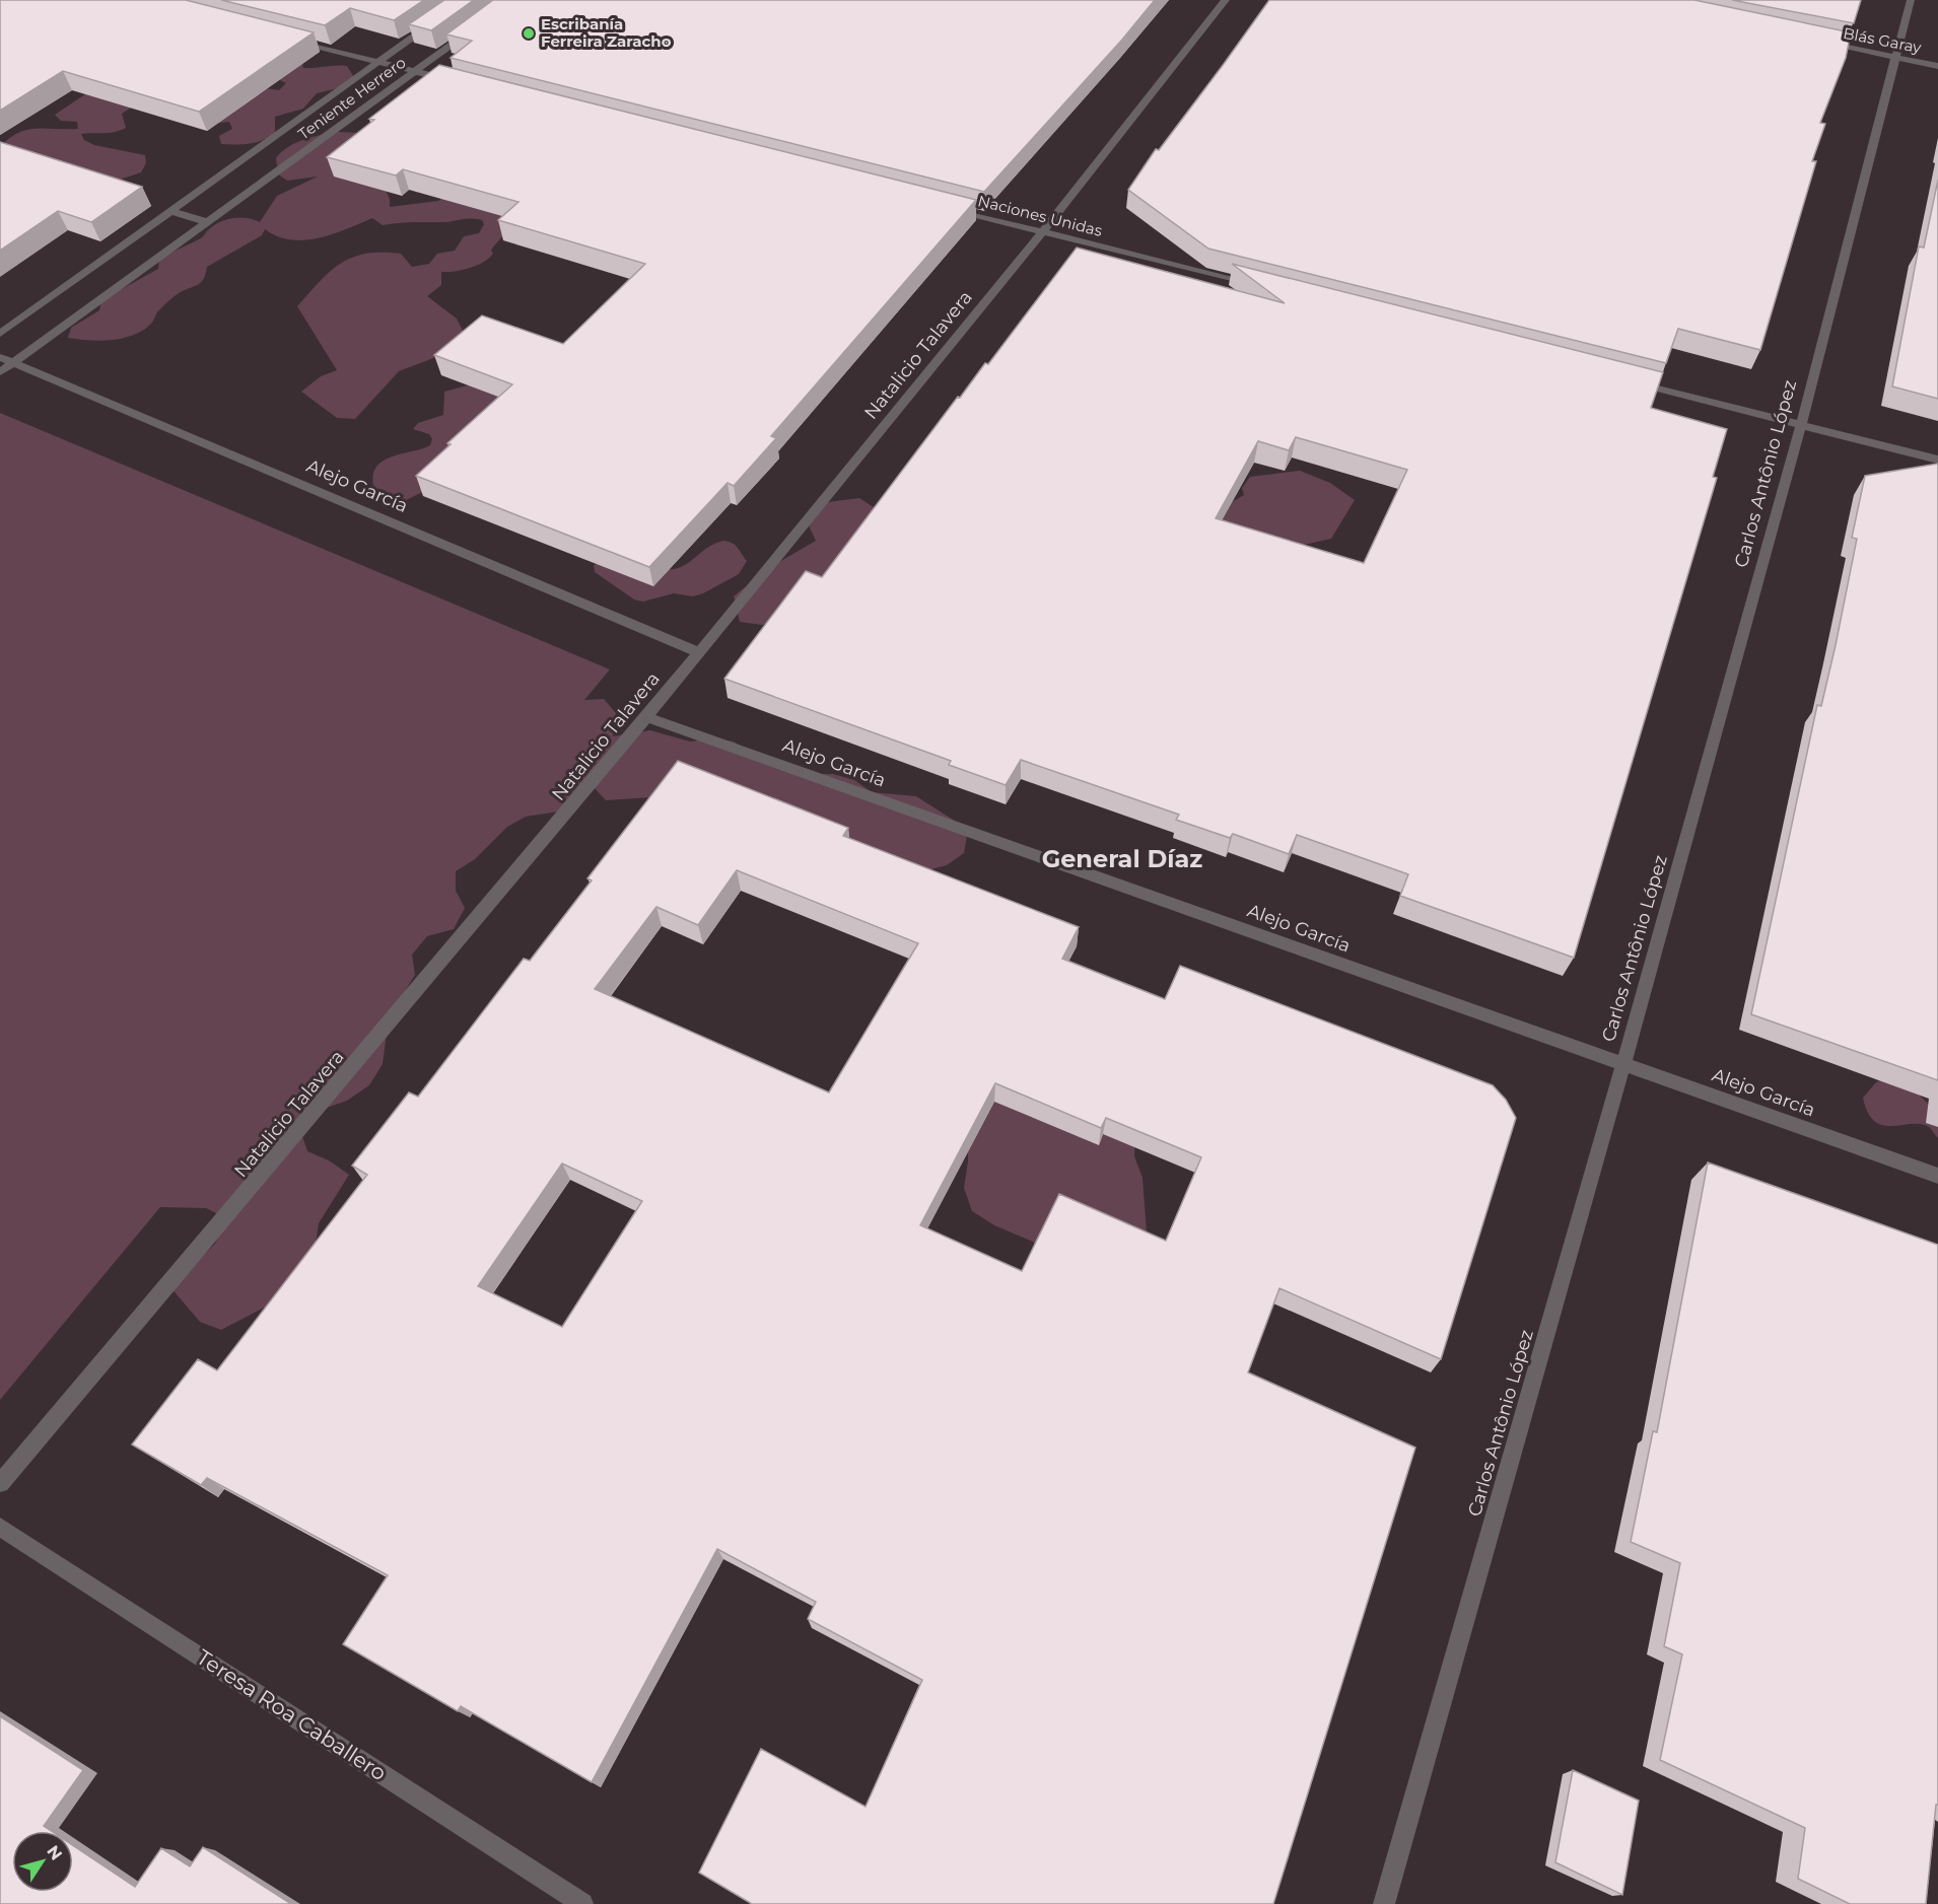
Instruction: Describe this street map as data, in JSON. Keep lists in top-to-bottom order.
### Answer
{
  "streets": {
    "street": [
      "Blás Garay",
      "Teniente Herrero",
      "Naciones Unidas",
      "Natalicio Talavera",
      "Carlos Antônio López",
      "Alejo García",
      "Teresa Roa Caballero"
    ]
  },
  "crossings": [
    ["Blás Garay", "Carlos Antônio López"],
    ["Teniente Herrero", "Alejo García"],
    ["Naciones Unidas", "Natalicio Talavera"],
    ["Natalicio Talavera", "Alejo García"],
    ["Carlos Antônio López", "Alejo García"]
  ],
  "districts": ["General Díaz"],
  "places": ["Escribanía Ferreira Zaracho"],
  "north": "top right"
}
